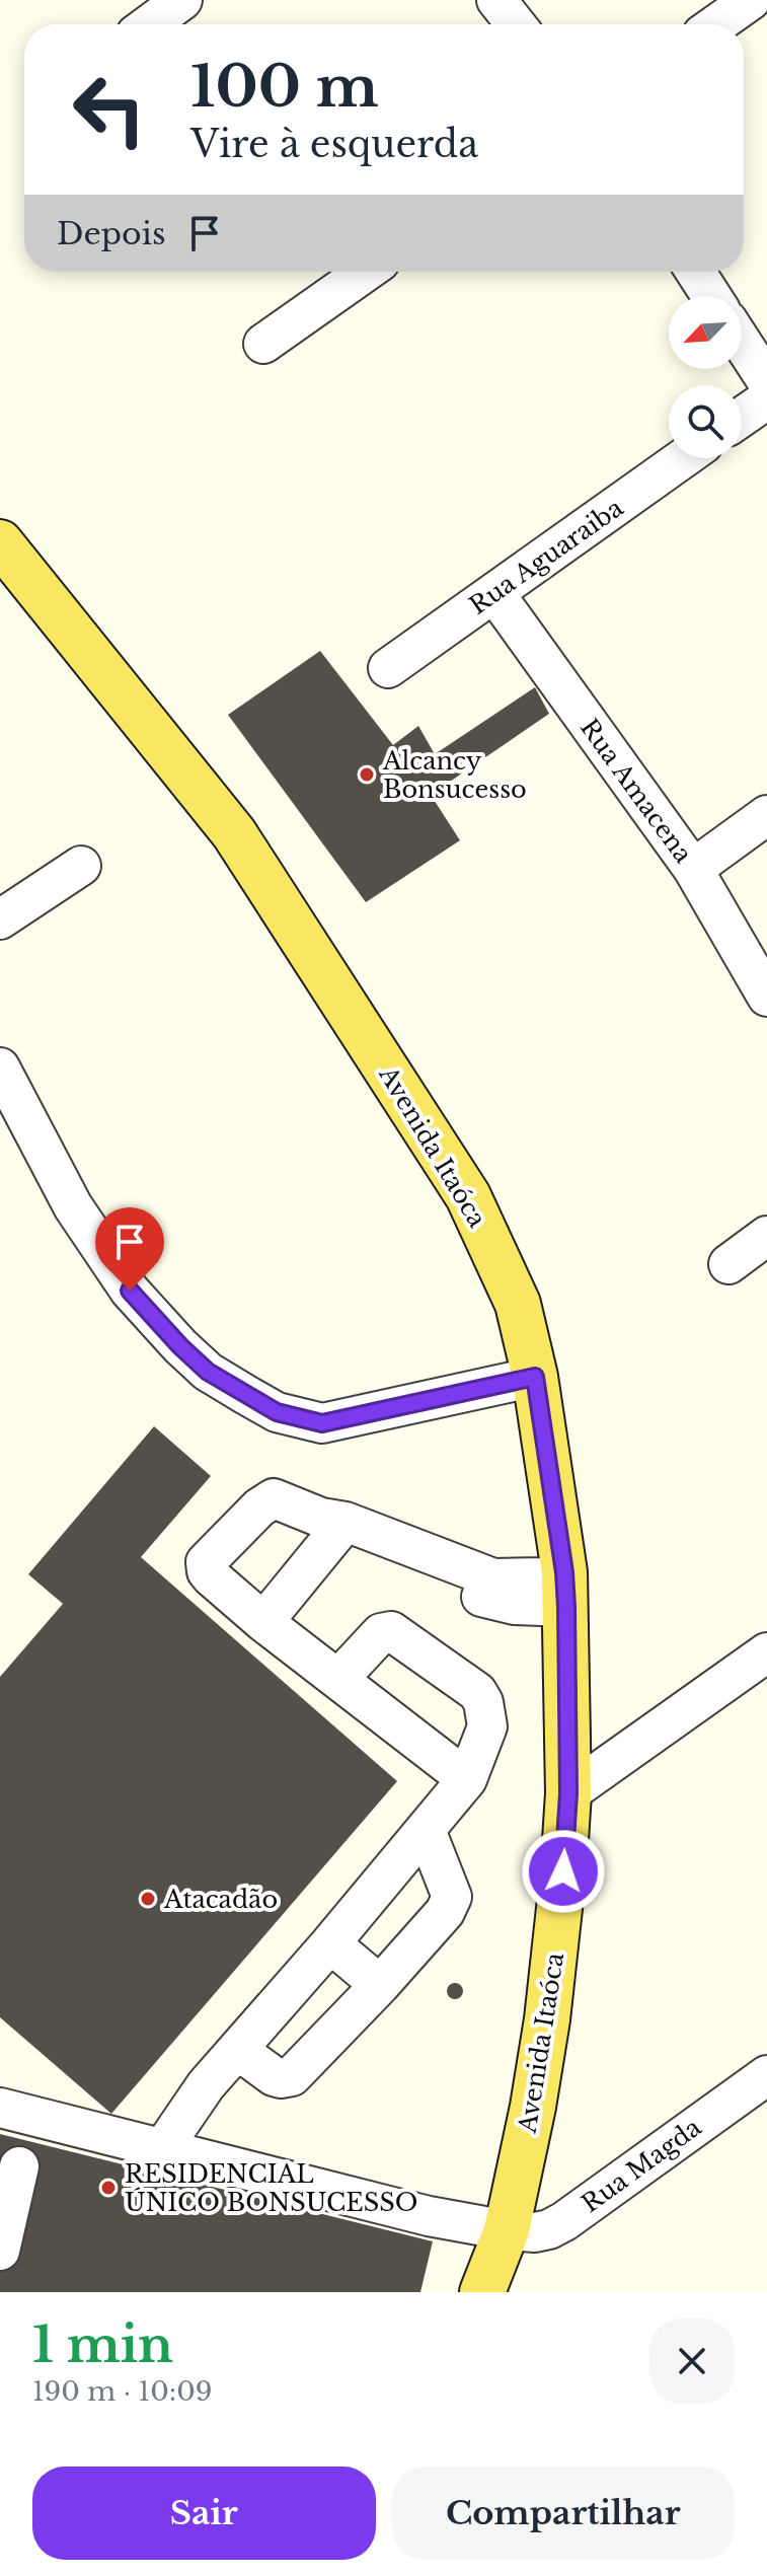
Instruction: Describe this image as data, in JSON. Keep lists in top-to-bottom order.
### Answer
{
  "streets": {
    "main road": ["Avenida Itaóca"],
    "street": ["Rua Aguaraiba", "Rua Amacena", "Rua Magda"]
  },
  "crossings": [
    ["Rua Aguaraiba", "Rua Amacena"],
    ["Avenida Itaóca", "Rua Magda"]
  ],
  "places": ["Alcancy Bonsucesso", "Atacadão", "RESIDENCIAL ÚNICO BONSUCESSO"],
  "north": "bottom left",
  "page": {
    "turn": ["100 m", "Vire à esquerda"],
    "then": "Depois",
    "heading": ["1 min", "190 m · 10:09"],
    "buttons": ["Sair", "Compartilhar"]
  }
}
